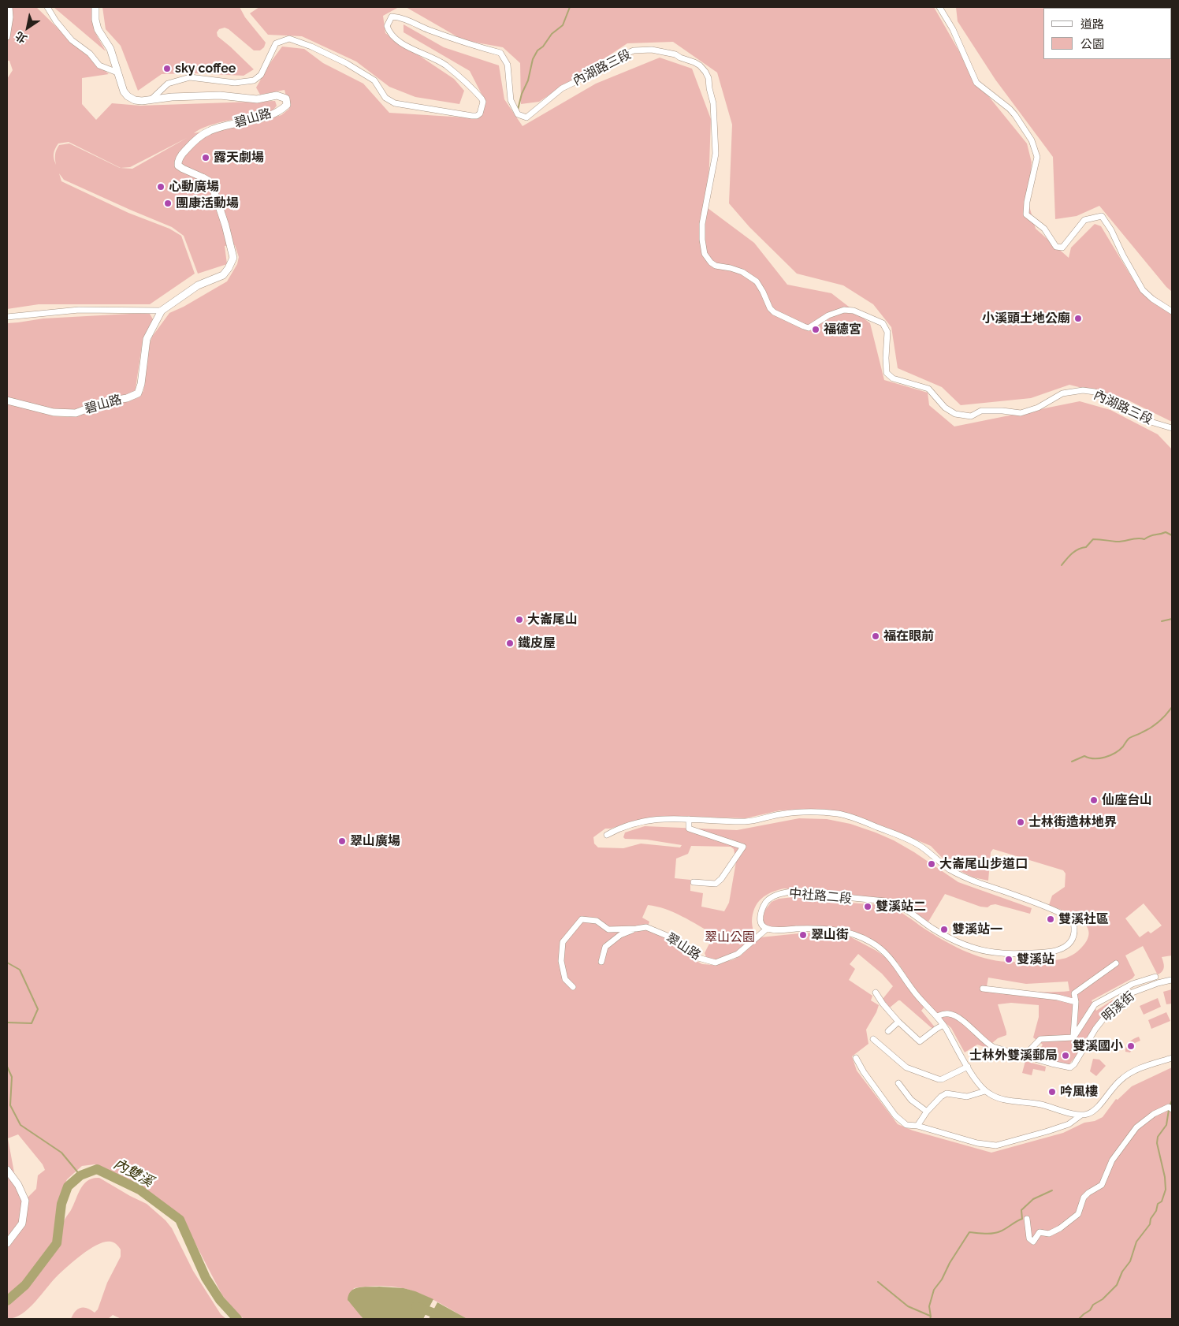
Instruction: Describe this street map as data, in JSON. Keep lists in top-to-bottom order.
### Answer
{
  "streets": {
    "street": [
      "內湖路三段",
      "碧山路",
      "中社路二段",
      "翠山路",
      "明溪街"
    ]
  },
  "crossings": [
    ["內湖路三段", "碧山路"],
    ["中社路二段", "翠山路"]
  ],
  "water": ["內雙溪"],
  "parks": ["翠山公園"],
  "places": [
    "sky coffee",
    "露天劇場",
    "心動廣場",
    "團康活動場",
    "小溪頭土地公廟",
    "福德宮",
    "大崙尾山",
    "福在眼前",
    "鐵皮屋",
    "仙座台山",
    "士林街造林地界",
    "翠山廣場",
    "大崙尾山步道口",
    "雙溪站二",
    "雙溪社區",
    "雙溪站一",
    "翠山街",
    "雙溪站",
    "雙溪國小",
    "士林外雙溪郵局",
    "吟風樓"
  ],
  "legend": ["道路", "公園"],
  "north": "bottom left"
}
